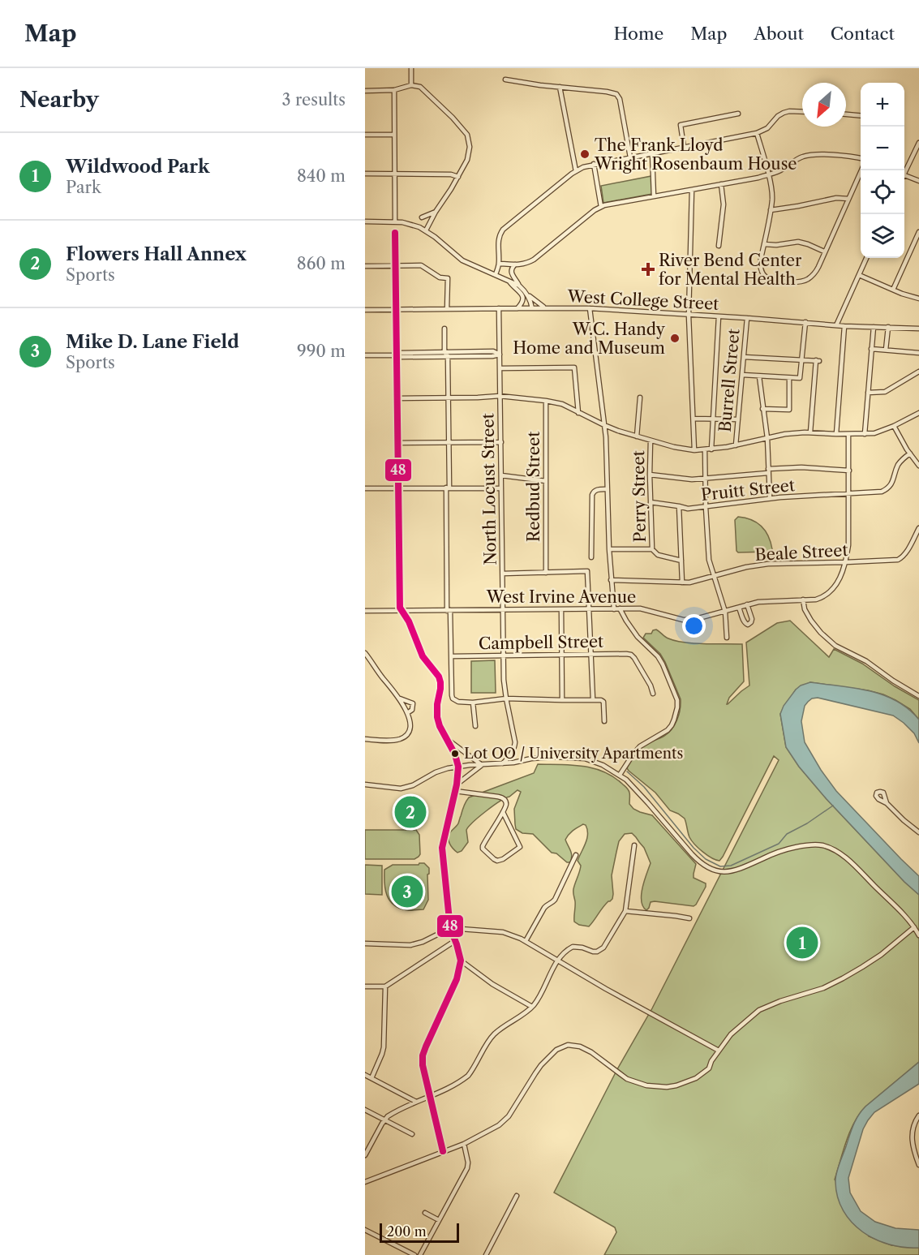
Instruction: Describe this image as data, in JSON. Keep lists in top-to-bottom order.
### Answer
{
  "streets": {
    "street": [
      "West College Street",
      "Burrell Street",
      "Redbud Street",
      "North Locust Street",
      "Pruitt Street",
      "Perry Street",
      "Beale Street",
      "West Irvine Avenue",
      "Campbell Street"
    ]
  },
  "crossings": [
    ["West College Street", "Burrell Street"],
    ["West College Street", "North Locust Street"],
    ["North Locust Street", "West Irvine Avenue"],
    ["North Locust Street", "Campbell Street"],
    ["Pruitt Street", "Perry Street"],
    ["Beale Street", "West Irvine Avenue"]
  ],
  "places": {
    "other": ["The Frank Lloyd Wright Rosenbaum House", "W.C. Handy Home and Museum", "Lot OO / University Apartments"],
    "health": ["River Bend Center for Mental Health"]
  },
  "lines": ["transit line 48"],
  "scale_bar": "200 m",
  "north": "bottom left",
  "page": {
    "header": "Map",
    "nav": [
      "Home",
      "Map",
      "About",
      "Contact"
    ],
    "heading": ["Nearby", "3 results"],
    "map_buttons": ["+", "−"],
    "list": [
      {
        "mark": "1",
        "name": "Wildwood Park",
        "note": "Park",
        "value": "840 m"
      },
      {
        "mark": "2",
        "name": "Flowers Hall Annex",
        "note": "Sports",
        "value": "860 m"
      },
      {
        "mark": "3",
        "name": "Mike D. Lane Field",
        "note": "Sports",
        "value": "990 m"
      }
    ],
    "pins": ["2", "3", "1"],
    "scale": "200 m"
  }
}
